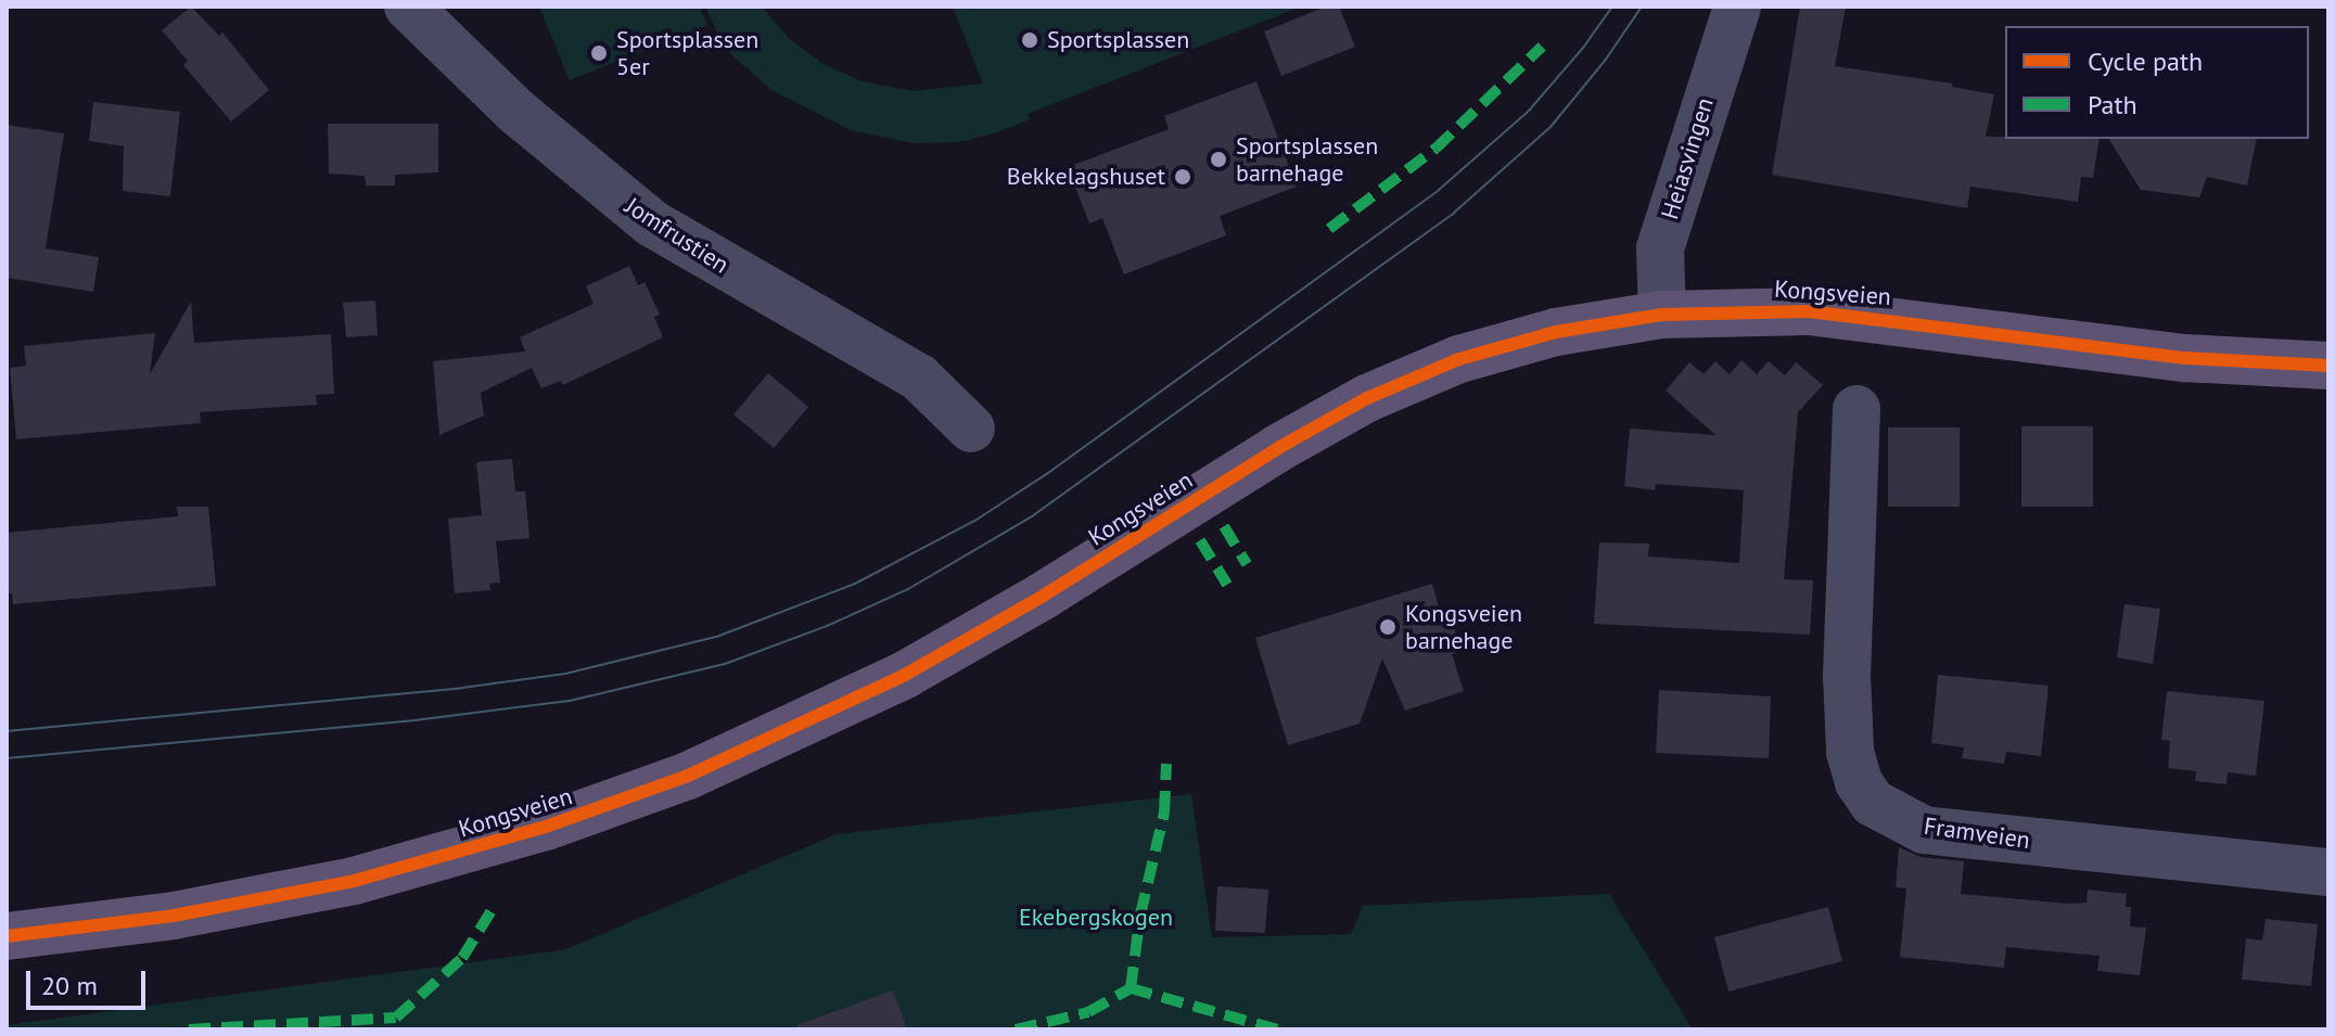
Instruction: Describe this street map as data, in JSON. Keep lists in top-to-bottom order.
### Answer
{
  "streets": {
    "main road": ["Kongsveien"],
    "street": ["Heiasvingen", "Jomfrustien", "Framveien"]
  },
  "crossings": [
    ["Heiasvingen", "Kongsveien"]
  ],
  "parks": ["Ekebergskogen"],
  "places": [
    "Sportsplassen",
    "Sportsplassen 5er",
    "Sportsplassen barnehage",
    "Bekkelagshuset",
    "Kongsveien barnehage"
  ],
  "legend": ["Cycle path", "Path"],
  "scale_bar": "20 m"
}
